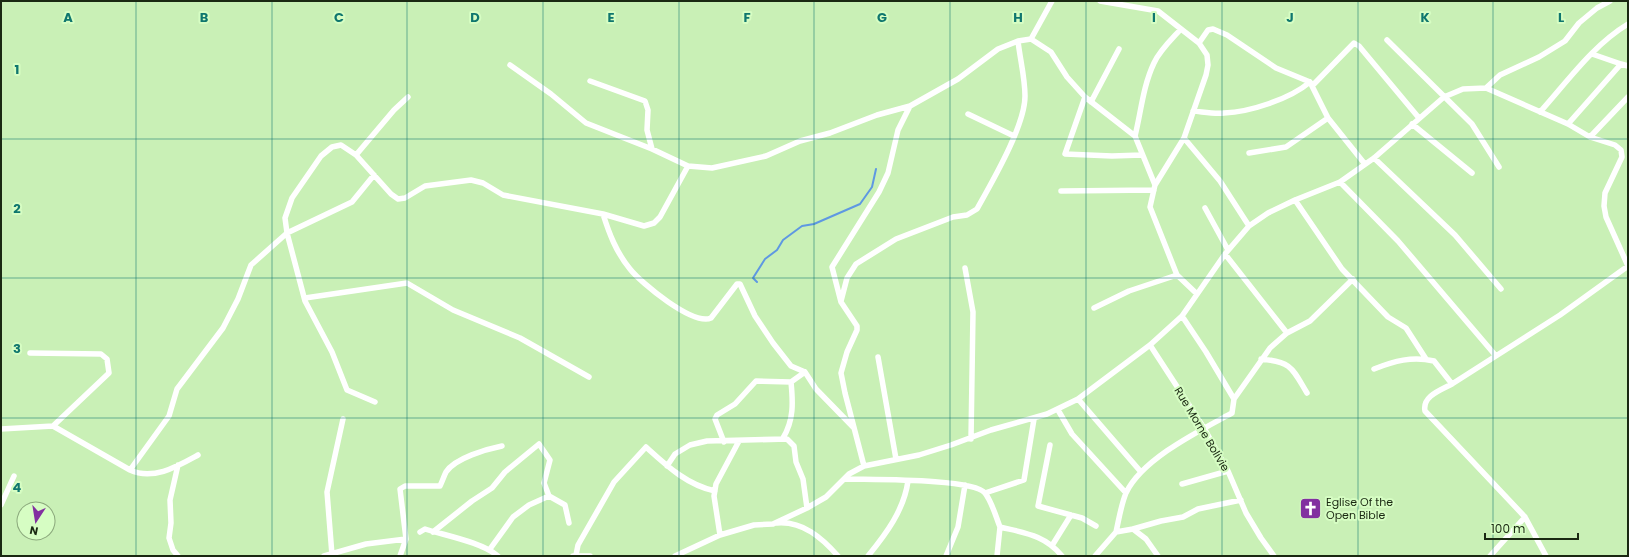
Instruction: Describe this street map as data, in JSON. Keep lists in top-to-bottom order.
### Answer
{
  "streets": {
    "street": ["Rue Morne Bolivie"]
  },
  "places": {
    "church": ["Eglise Of the Open Bible"]
  },
  "scale_bar": "100 m",
  "north": "bottom",
  "grid": {
    "columns": [
      "A",
      "B",
      "C",
      "D",
      "E",
      "F",
      "G",
      "H",
      "I",
      "J",
      "K",
      "L"
    ],
    "rows": [
      "1",
      "2",
      "3",
      "4"
    ]
  }
}
